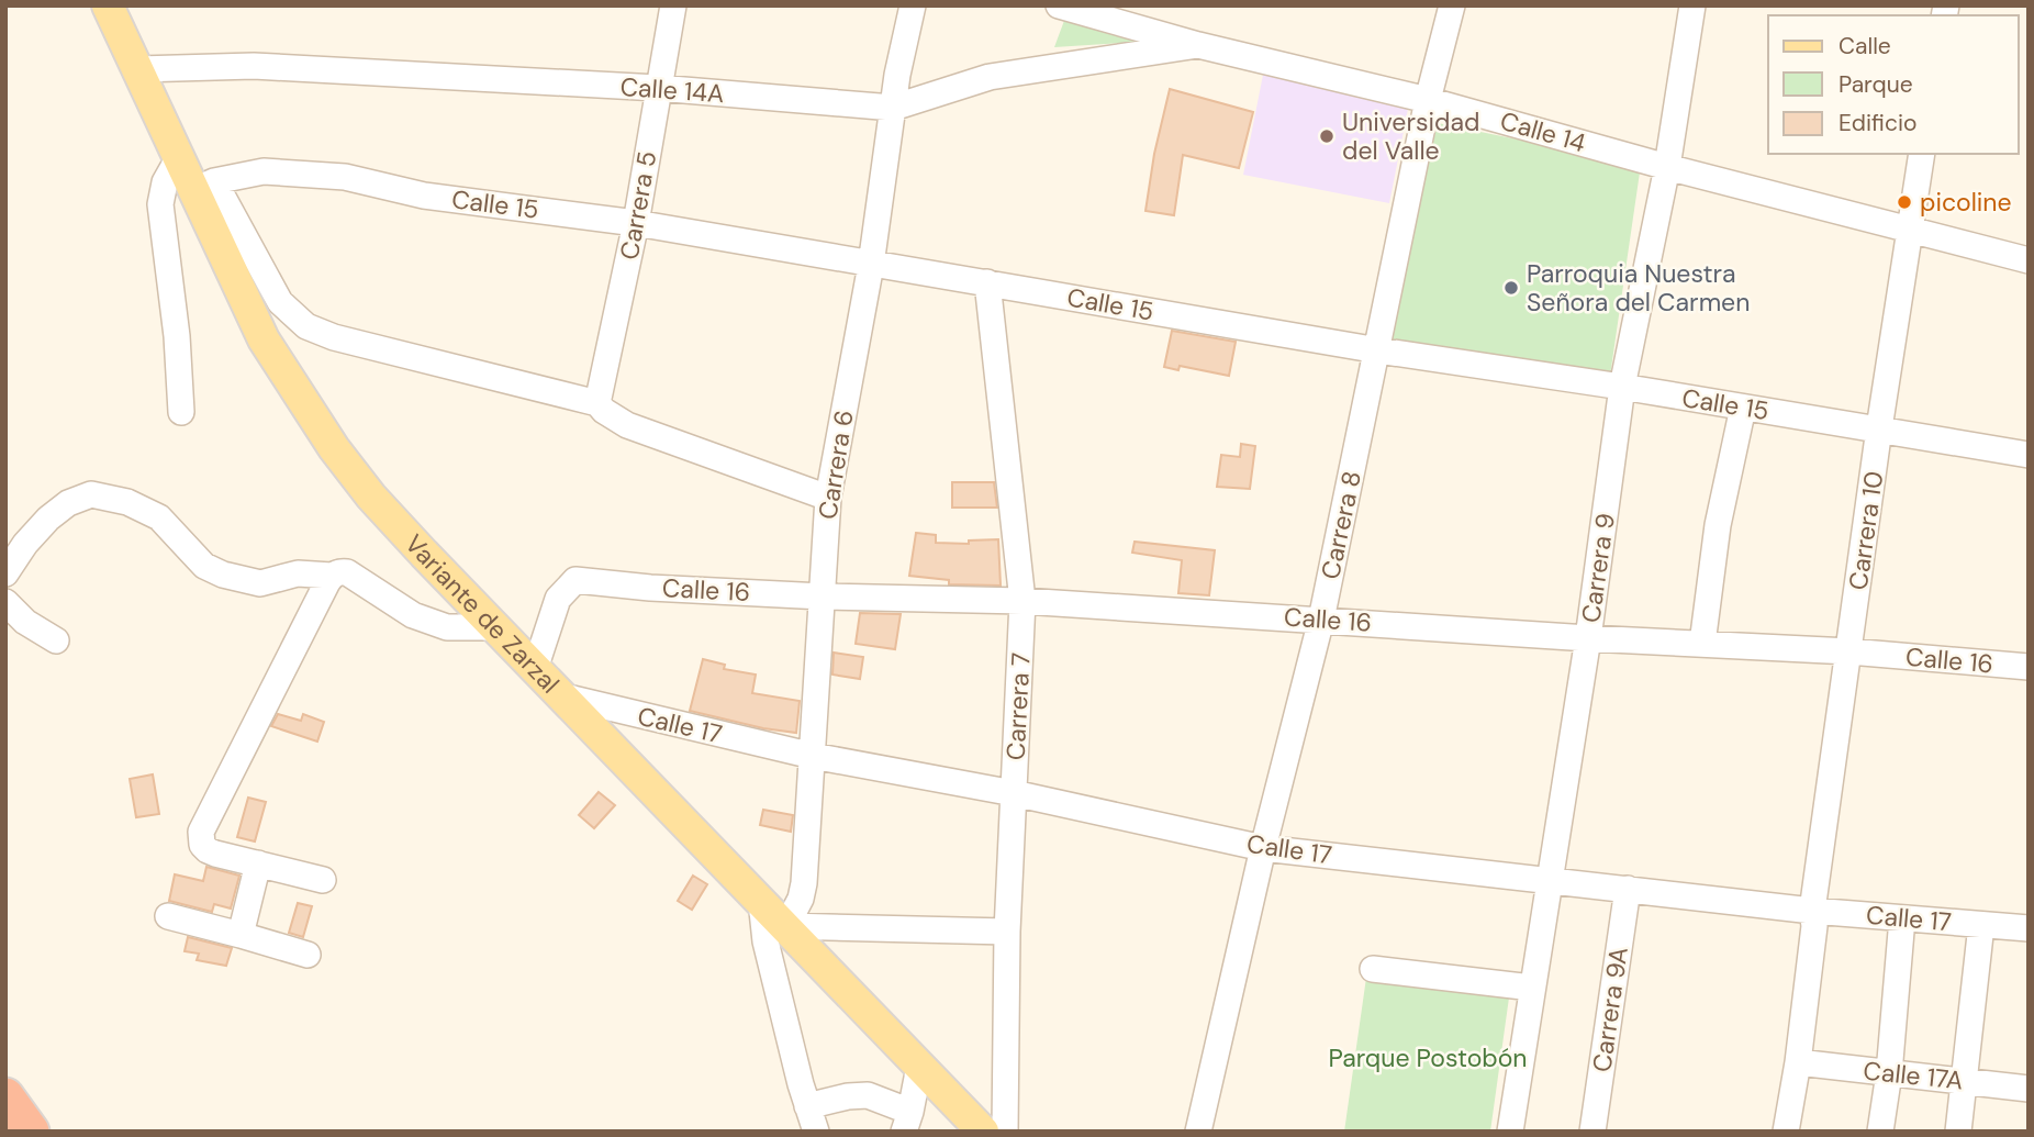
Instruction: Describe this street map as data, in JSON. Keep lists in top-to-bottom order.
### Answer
{
  "streets": {
    "main road": ["Variante de Zarzal"],
    "street": [
      "Calle 14A",
      "Calle 14",
      "Calle 15",
      "Carrera 5",
      "Carrera 6",
      "Carrera 8",
      "Carrera 10",
      "Carrera 9",
      "Calle 16",
      "Carrera 7",
      "Calle 17",
      "Carrera 9A",
      "Calle 17A"
    ]
  },
  "crossings": [
    ["Calle 14A", "Calle 14"],
    ["Calle 14A", "Carrera 5"],
    ["Calle 14A", "Carrera 6"],
    ["Calle 14A", "Variante de Zarzal"],
    ["Calle 14", "Carrera 8"],
    ["Calle 14", "Carrera 10"],
    ["Calle 14", "Carrera 9"],
    ["Calle 15", "Carrera 5"],
    ["Calle 15", "Carrera 6"],
    ["Calle 15", "Carrera 8"],
    ["Calle 15", "Carrera 10"],
    ["Calle 15", "Carrera 9"],
    ["Calle 15", "Variante de Zarzal"],
    ["Calle 15", "Carrera 7"],
    ["Carrera 6", "Calle 16"],
    ["Carrera 6", "Variante de Zarzal"],
    ["Carrera 6", "Calle 17"],
    ["Carrera 8", "Calle 16"],
    ["Carrera 8", "Calle 17"],
    ["Carrera 10", "Calle 16"],
    ["Carrera 10", "Calle 17"],
    ["Carrera 10", "Calle 17A"],
    ["Carrera 9", "Calle 16"],
    ["Carrera 9", "Calle 17"],
    ["Calle 16", "Variante de Zarzal"],
    ["Calle 16", "Carrera 7"],
    ["Variante de Zarzal", "Calle 17"],
    ["Carrera 7", "Calle 17"],
    ["Calle 17", "Carrera 9A"]
  ],
  "parks": ["Parque Postobón"],
  "places": ["Universidad del Valle", "picoline", "Parroquia Nuestra Señora del Carmen"],
  "legend": ["Calle", "Parque", "Edificio"]
}
